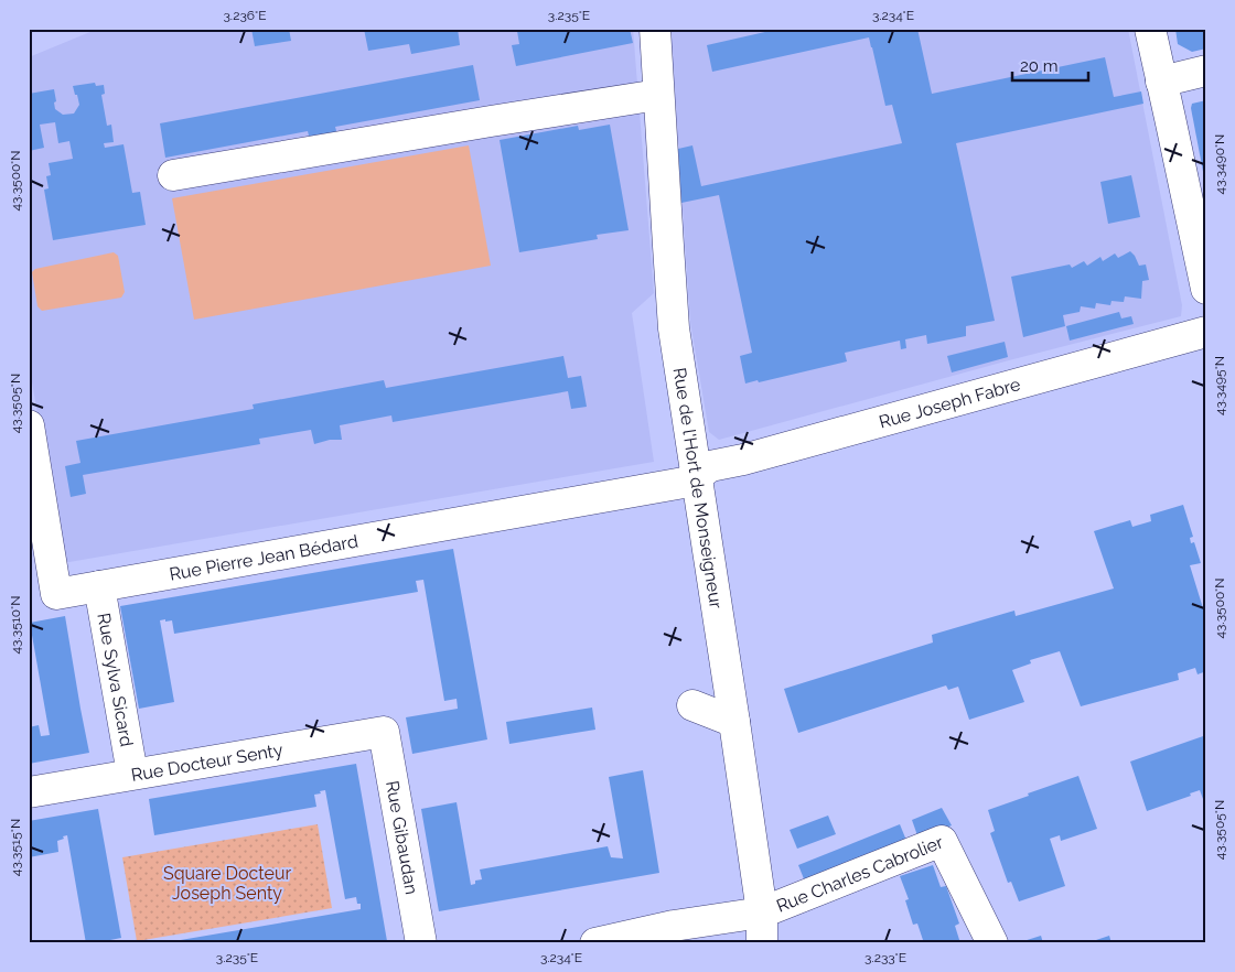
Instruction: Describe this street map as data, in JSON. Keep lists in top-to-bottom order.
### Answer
{
  "streets": {
    "street": [
      "Rue Joseph Fabre",
      "Rue de l'Hort de Monseigneur",
      "Rue Pierre Jean Bédard",
      "Rue Sylva Sicard",
      "Rue Docteur Senty",
      "Rue Gibaudan",
      "Rue Charles Cabrolier"
    ]
  },
  "crossings": [
    ["Rue Joseph Fabre", "Rue de l'Hort de Monseigneur"],
    ["Rue Joseph Fabre", "Rue Pierre Jean Bédard"],
    ["Rue de l'Hort de Monseigneur", "Rue Pierre Jean Bédard"],
    ["Rue de l'Hort de Monseigneur", "Rue Charles Cabrolier"],
    ["Rue Pierre Jean Bédard", "Rue Sylva Sicard"],
    ["Rue Sylva Sicard", "Rue Docteur Senty"],
    ["Rue Docteur Senty", "Rue Gibaudan"]
  ],
  "parks": ["Square Docteur Joseph Senty"],
  "scale_bar": "20 m",
  "coordinates": [
    "3.236°E",
    "3.235°E",
    "3.234°E",
    "43.3490°N",
    "43.3500°N",
    "43.3495°N",
    "43.3505°N",
    "43.3510°N",
    "43.3515°N",
    "3.233°E"
  ]
}
